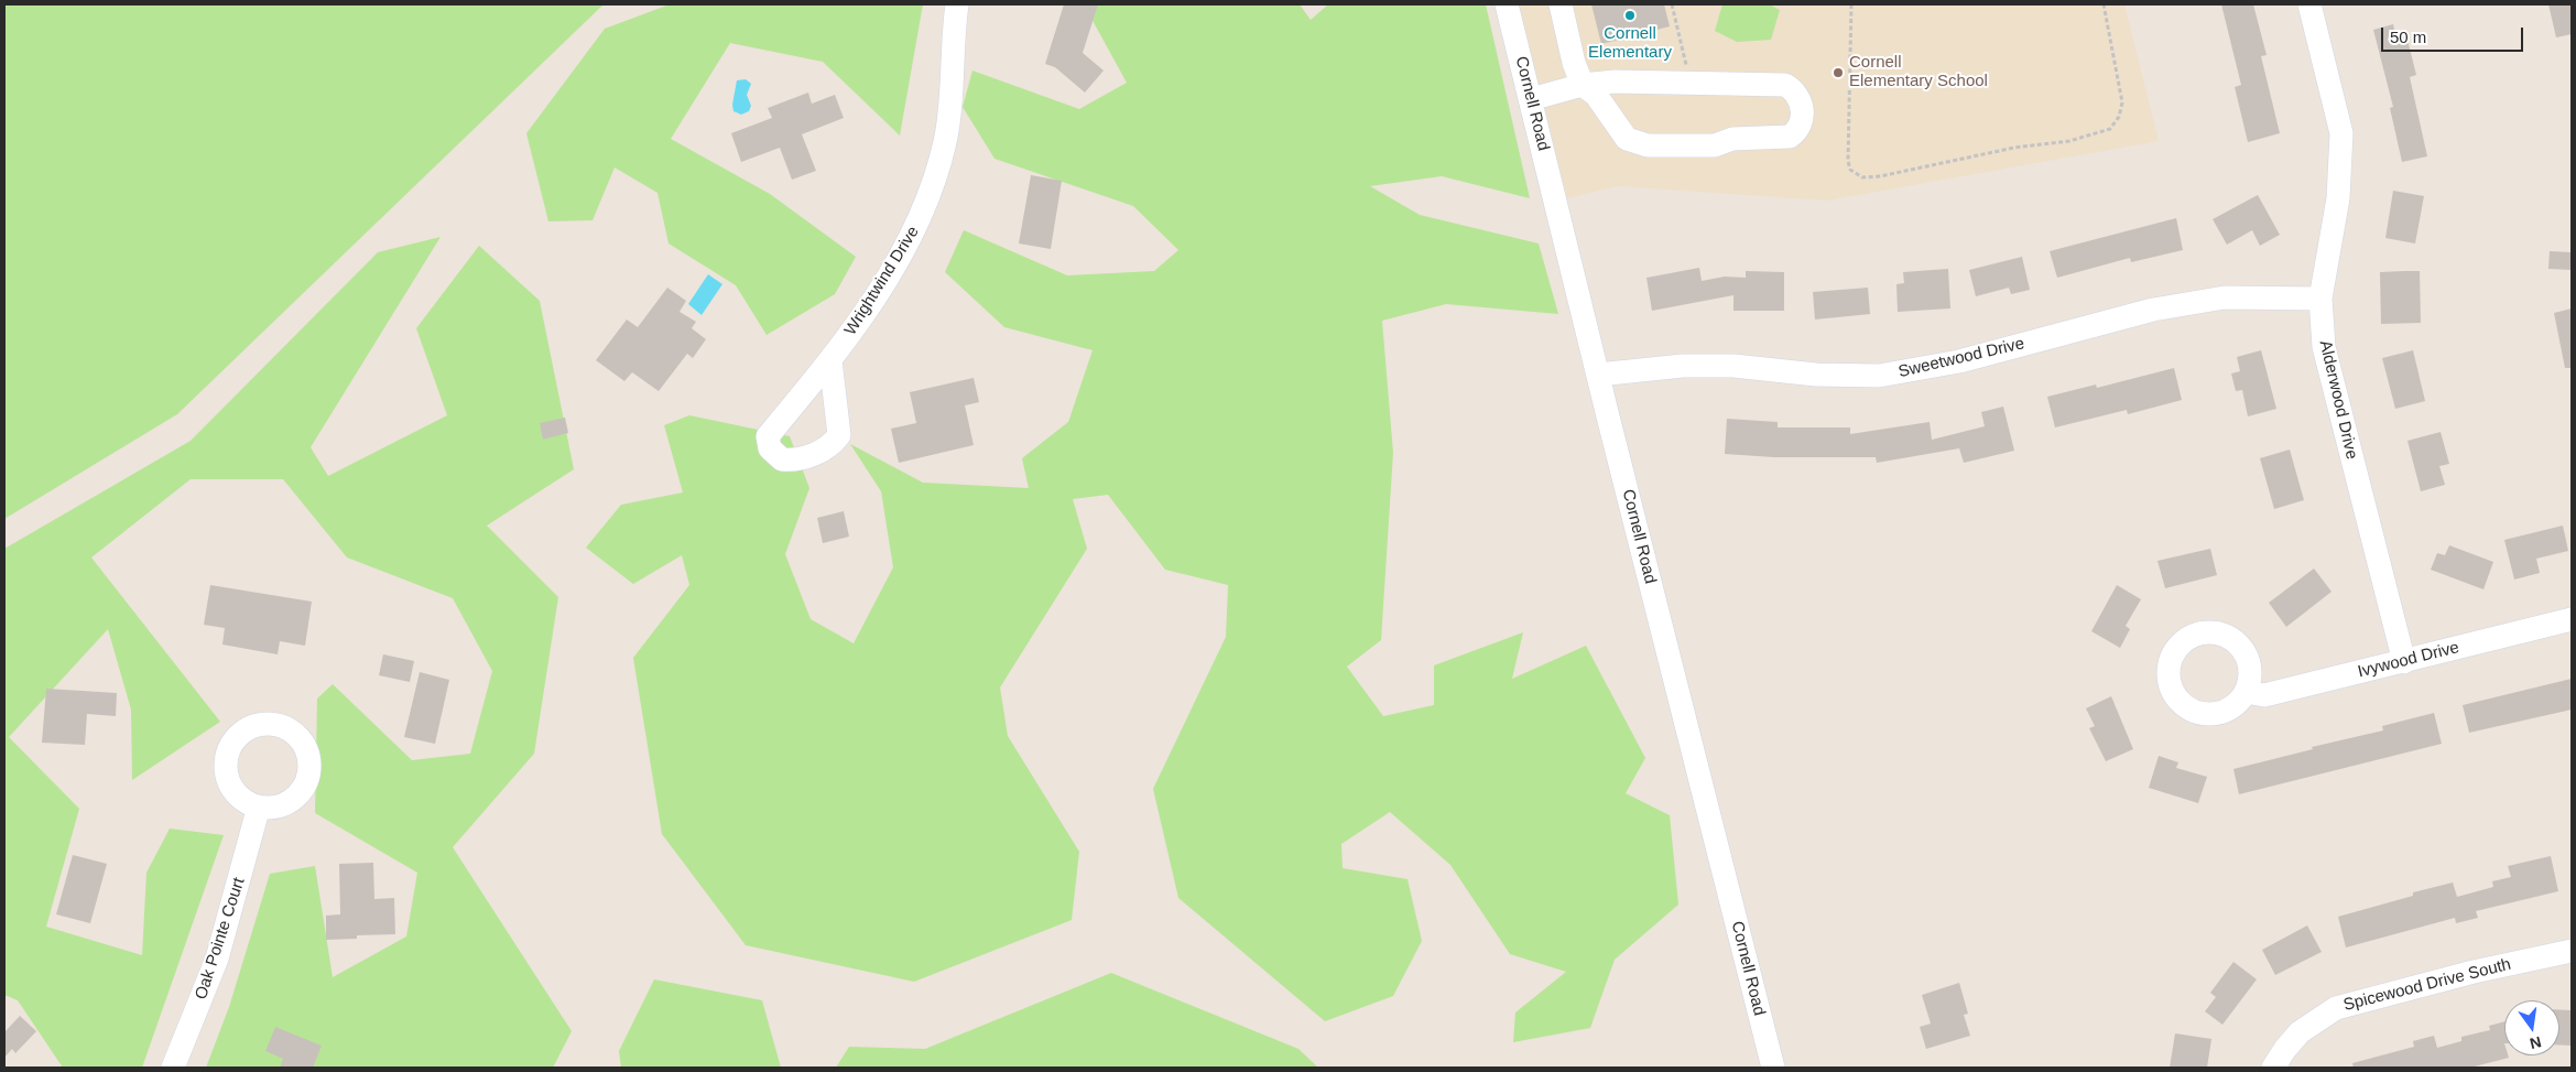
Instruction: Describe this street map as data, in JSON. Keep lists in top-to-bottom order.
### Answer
{
  "streets": {
    "street": [
      "Cornell Road",
      "Wrightwind Drive",
      "Sweetwood Drive",
      "Alderwood Drive",
      "Ivywood Drive",
      "Oak Pointe Court",
      "Spicewood Drive South"
    ]
  },
  "crossings": [
    ["Cornell Road", "Sweetwood Drive"],
    ["Sweetwood Drive", "Alderwood Drive"],
    ["Alderwood Drive", "Ivywood Drive"]
  ],
  "places": ["Cornell Elementary", "Cornell Elementary School"],
  "scale_bar": "50 m",
  "north": "bottom"
}
